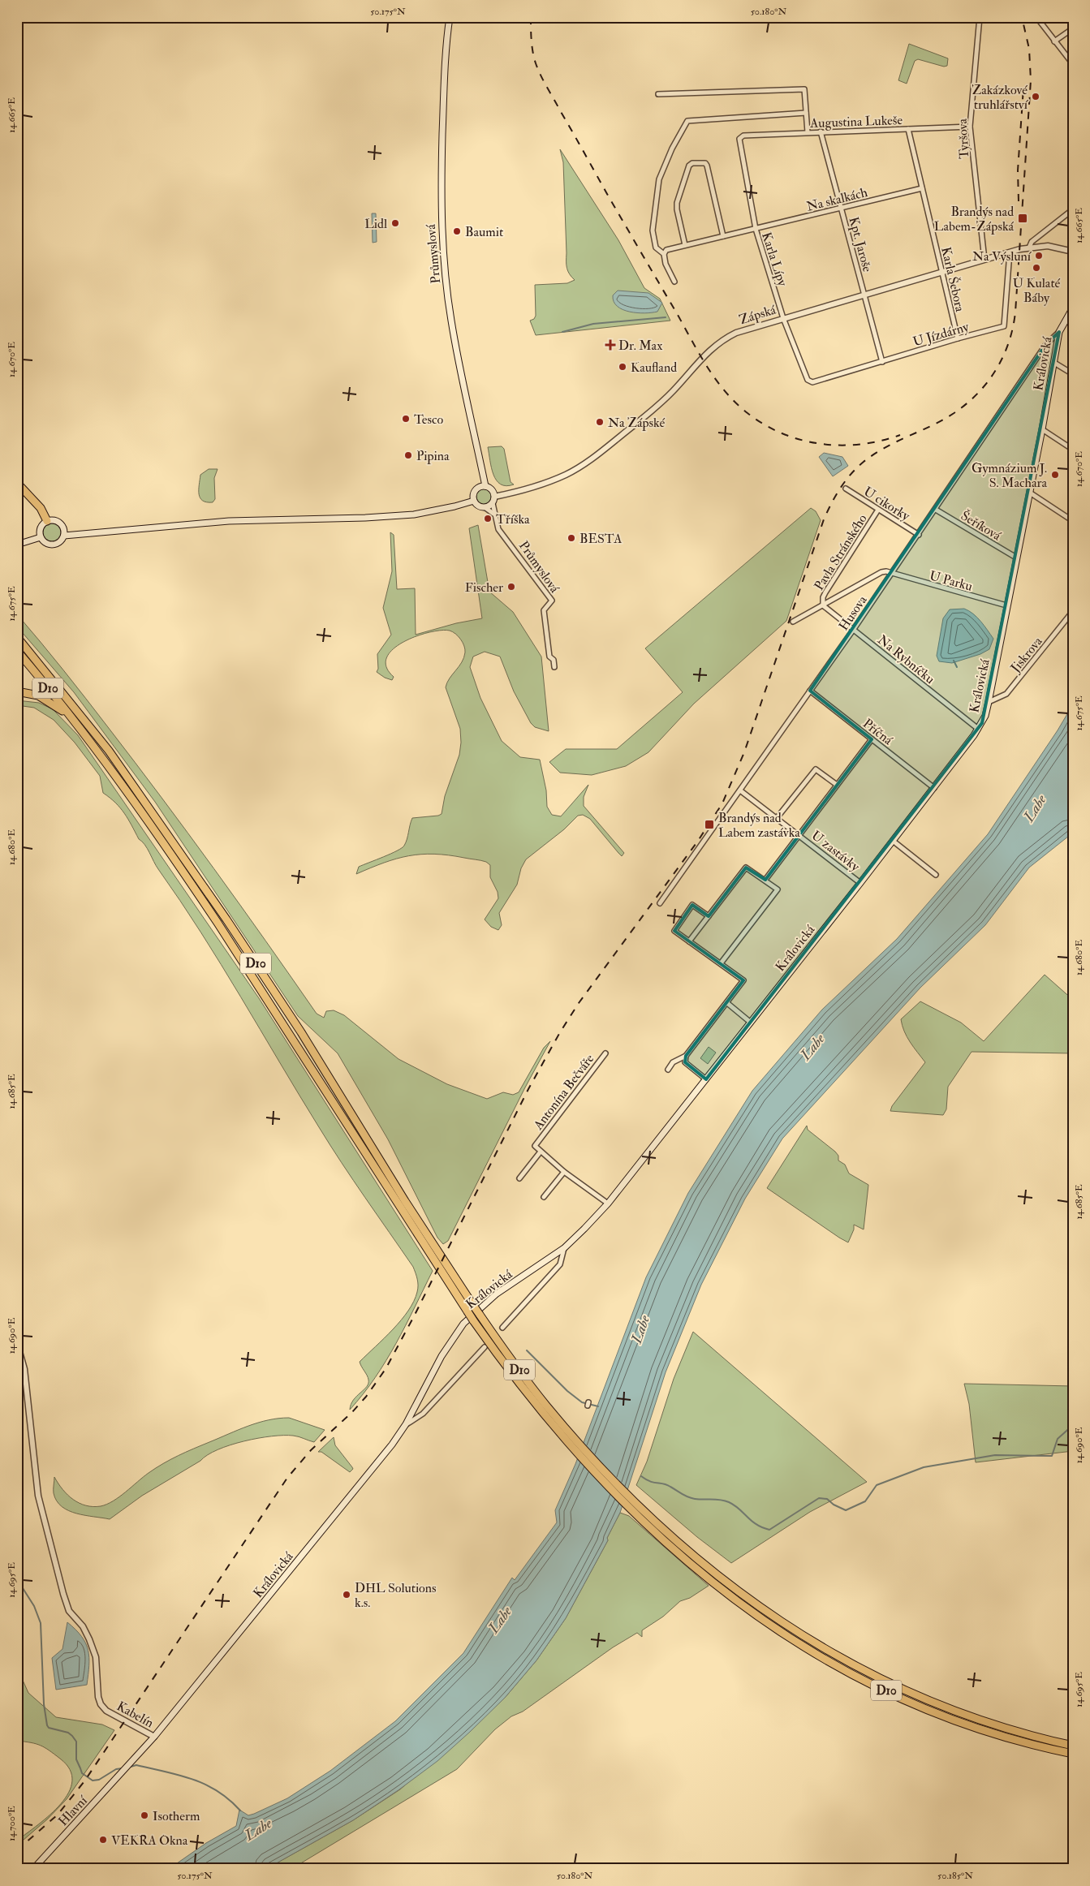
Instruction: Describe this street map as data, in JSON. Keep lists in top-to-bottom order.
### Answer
{
  "streets": {
    "highway": ["D10"],
    "main road": ["Průmyslová", "Královická", "Hlavní"],
    "street": [
      "Augustina Lukeše",
      "Tyršova",
      "Na skalkách",
      "Kpt. Jaroše",
      "Karla Lípy",
      "Karla Šebora",
      "Zápská",
      "U Jízdárny",
      "U cikorky",
      "Šeříková",
      "Pavla Stránského",
      "U Parku",
      "Husova",
      "Jiskrova",
      "Na Rybníčku",
      "Příčná",
      "U zastávky",
      "Antonína Bečváře",
      "Kabelín"
    ]
  },
  "crossings": [
    ["Augustina Lukeše", "Tyršova"],
    ["Augustina Lukeše", "Kpt. Jaroše"],
    ["Augustina Lukeše", "Karla Lípy"],
    ["Augustina Lukeše", "Karla Šebora"],
    ["Tyršova", "Zápská"],
    ["Na skalkách", "Kpt. Jaroše"],
    ["Na skalkách", "Karla Lípy"],
    ["Na skalkách", "Karla Šebora"],
    ["Kpt. Jaroše", "Zápská"],
    ["Kpt. Jaroše", "U Jízdárny"],
    ["Průmyslová", "Zápská"],
    ["Karla Lípy", "Zápská"],
    ["Karla Lípy", "U Jízdárny"],
    ["Karla Šebora", "Zápská"],
    ["Karla Šebora", "U Jízdárny"],
    ["Zápská", "U Jízdárny"],
    ["Královická", "Šeříková"],
    ["Královická", "U Parku"],
    ["Královická", "Husova"],
    ["Královická", "Jiskrova"],
    ["Královická", "Na Rybníčku"],
    ["Královická", "Příčná"],
    ["Královická", "U zastávky"],
    ["Královická", "Antonína Bečváře"],
    ["Královická", "Kabelín"],
    ["Královická", "Hlavní"],
    ["U cikorky", "Pavla Stránského"],
    ["U cikorky", "Husova"],
    ["Šeříková", "Husova"],
    ["Pavla Stránského", "Na Rybníčku"],
    ["U Parku", "Husova"],
    ["Husova", "Na Rybníčku"],
    ["Husova", "Příčná"],
    ["Husova", "U zastávky"]
  ],
  "water": ["Labe"],
  "places": {
    "other": [
      "Zakázkové truhlářství",
      "Lidl",
      "Baumit",
      "Na Výsluní",
      "U Kulaté Báby",
      "Kaufland",
      "Tesco",
      "Na Zápské",
      "Pipina",
      "Gymnázium J. S. Machara",
      "Tříška",
      "BESTA",
      "Fischer",
      "DHL Solutions k.s.",
      "Isotherm",
      "VEKRA Okna"
    ],
    "transit": ["Brandýs nad Labem-Zápská", "Brandýs nad Labem zastávka"],
    "health": ["Dr. Max"]
  },
  "coordinates": [
    "50.175°N",
    "50.180°N",
    "14.665°E",
    "14.670°E",
    "14.675°E",
    "14.680°E",
    "14.685°E",
    "14.690°E",
    "14.695°E",
    "14.700°E",
    "50.185°N"
  ]
}
